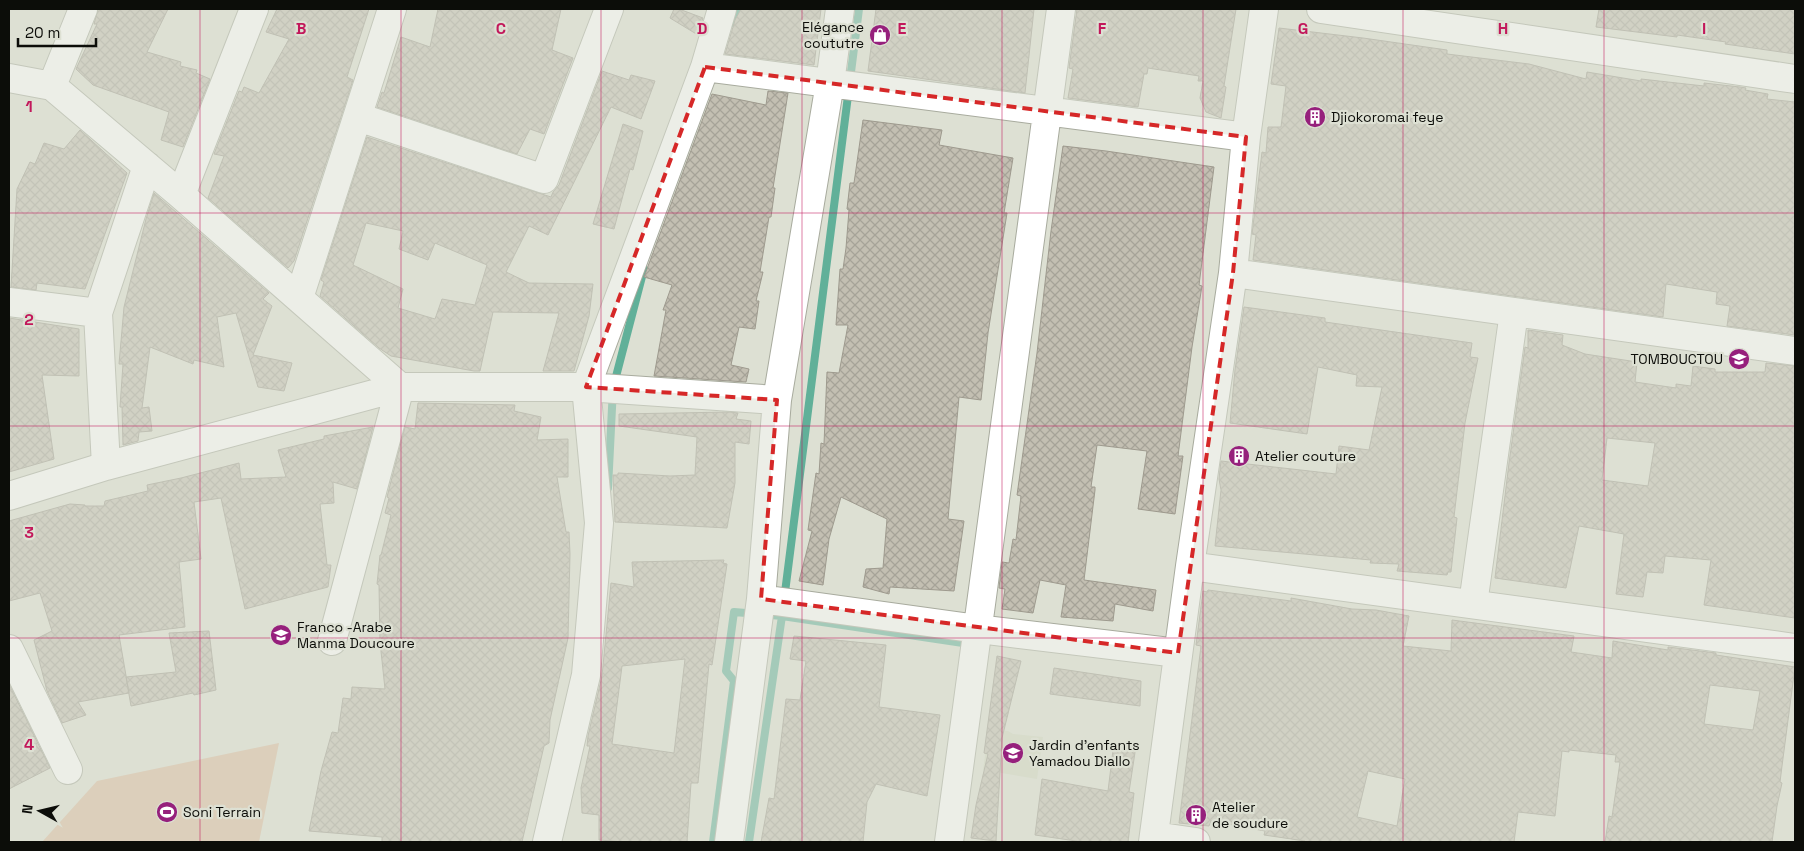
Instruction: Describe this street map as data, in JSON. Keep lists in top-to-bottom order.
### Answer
{
  "places": {
    "shop": ["Elégance coututre"],
    "building": ["Djiokoromai feye", "Atelier couture", "Atelier de soudure"],
    "school or university": ["TOMBOUCTOU", "Franco -Arabe Manma Doucoure", "Jardin d'enfants Yamadou Diallo"],
    "sports": ["Soni Terrain"]
  },
  "scale_bar": "20 m",
  "north": "left",
  "grid": {
    "columns": [
      "B",
      "C",
      "D",
      "E",
      "F",
      "G",
      "H",
      "I"
    ],
    "rows": [
      "1",
      "2",
      "3",
      "4"
    ]
  }
}
